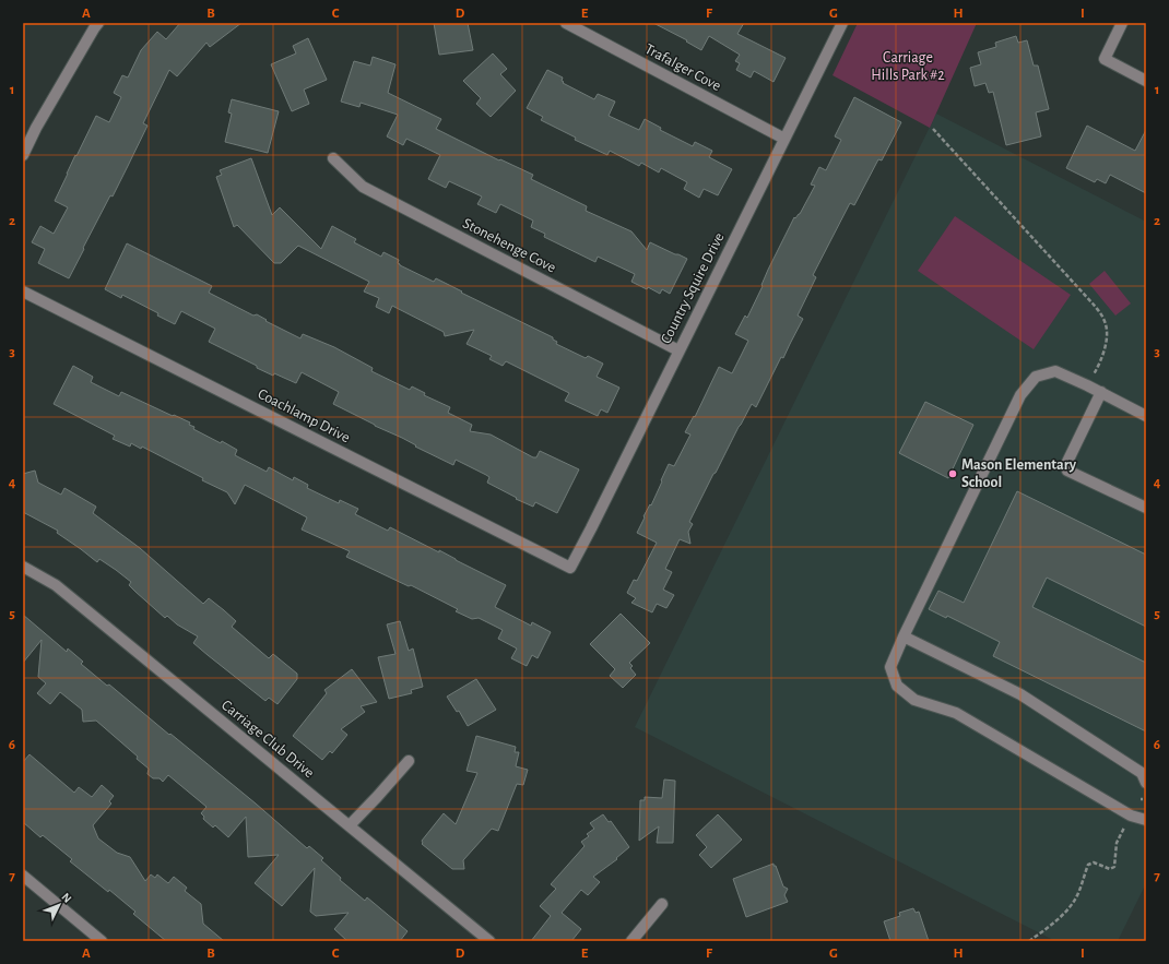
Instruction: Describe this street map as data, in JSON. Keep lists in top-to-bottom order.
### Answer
{
  "streets": {
    "street": [
      "Trafalger Cove",
      "Stonehenge Cove",
      "Country Squire Drive",
      "Coachlamp Drive",
      "Carriage Club Drive"
    ]
  },
  "crossings": [
    ["Trafalger Cove", "Country Squire Drive"],
    ["Stonehenge Cove", "Country Squire Drive"],
    ["Country Squire Drive", "Coachlamp Drive"]
  ],
  "parks": ["Carriage Hills Park #2"],
  "places": ["Mason Elementary School"],
  "north": "top right",
  "grid": {
    "columns": [
      "A",
      "B",
      "C",
      "D",
      "E",
      "F",
      "G",
      "H",
      "I"
    ],
    "rows": [
      "1",
      "2",
      "3",
      "4",
      "5",
      "6",
      "7"
    ]
  }
}
